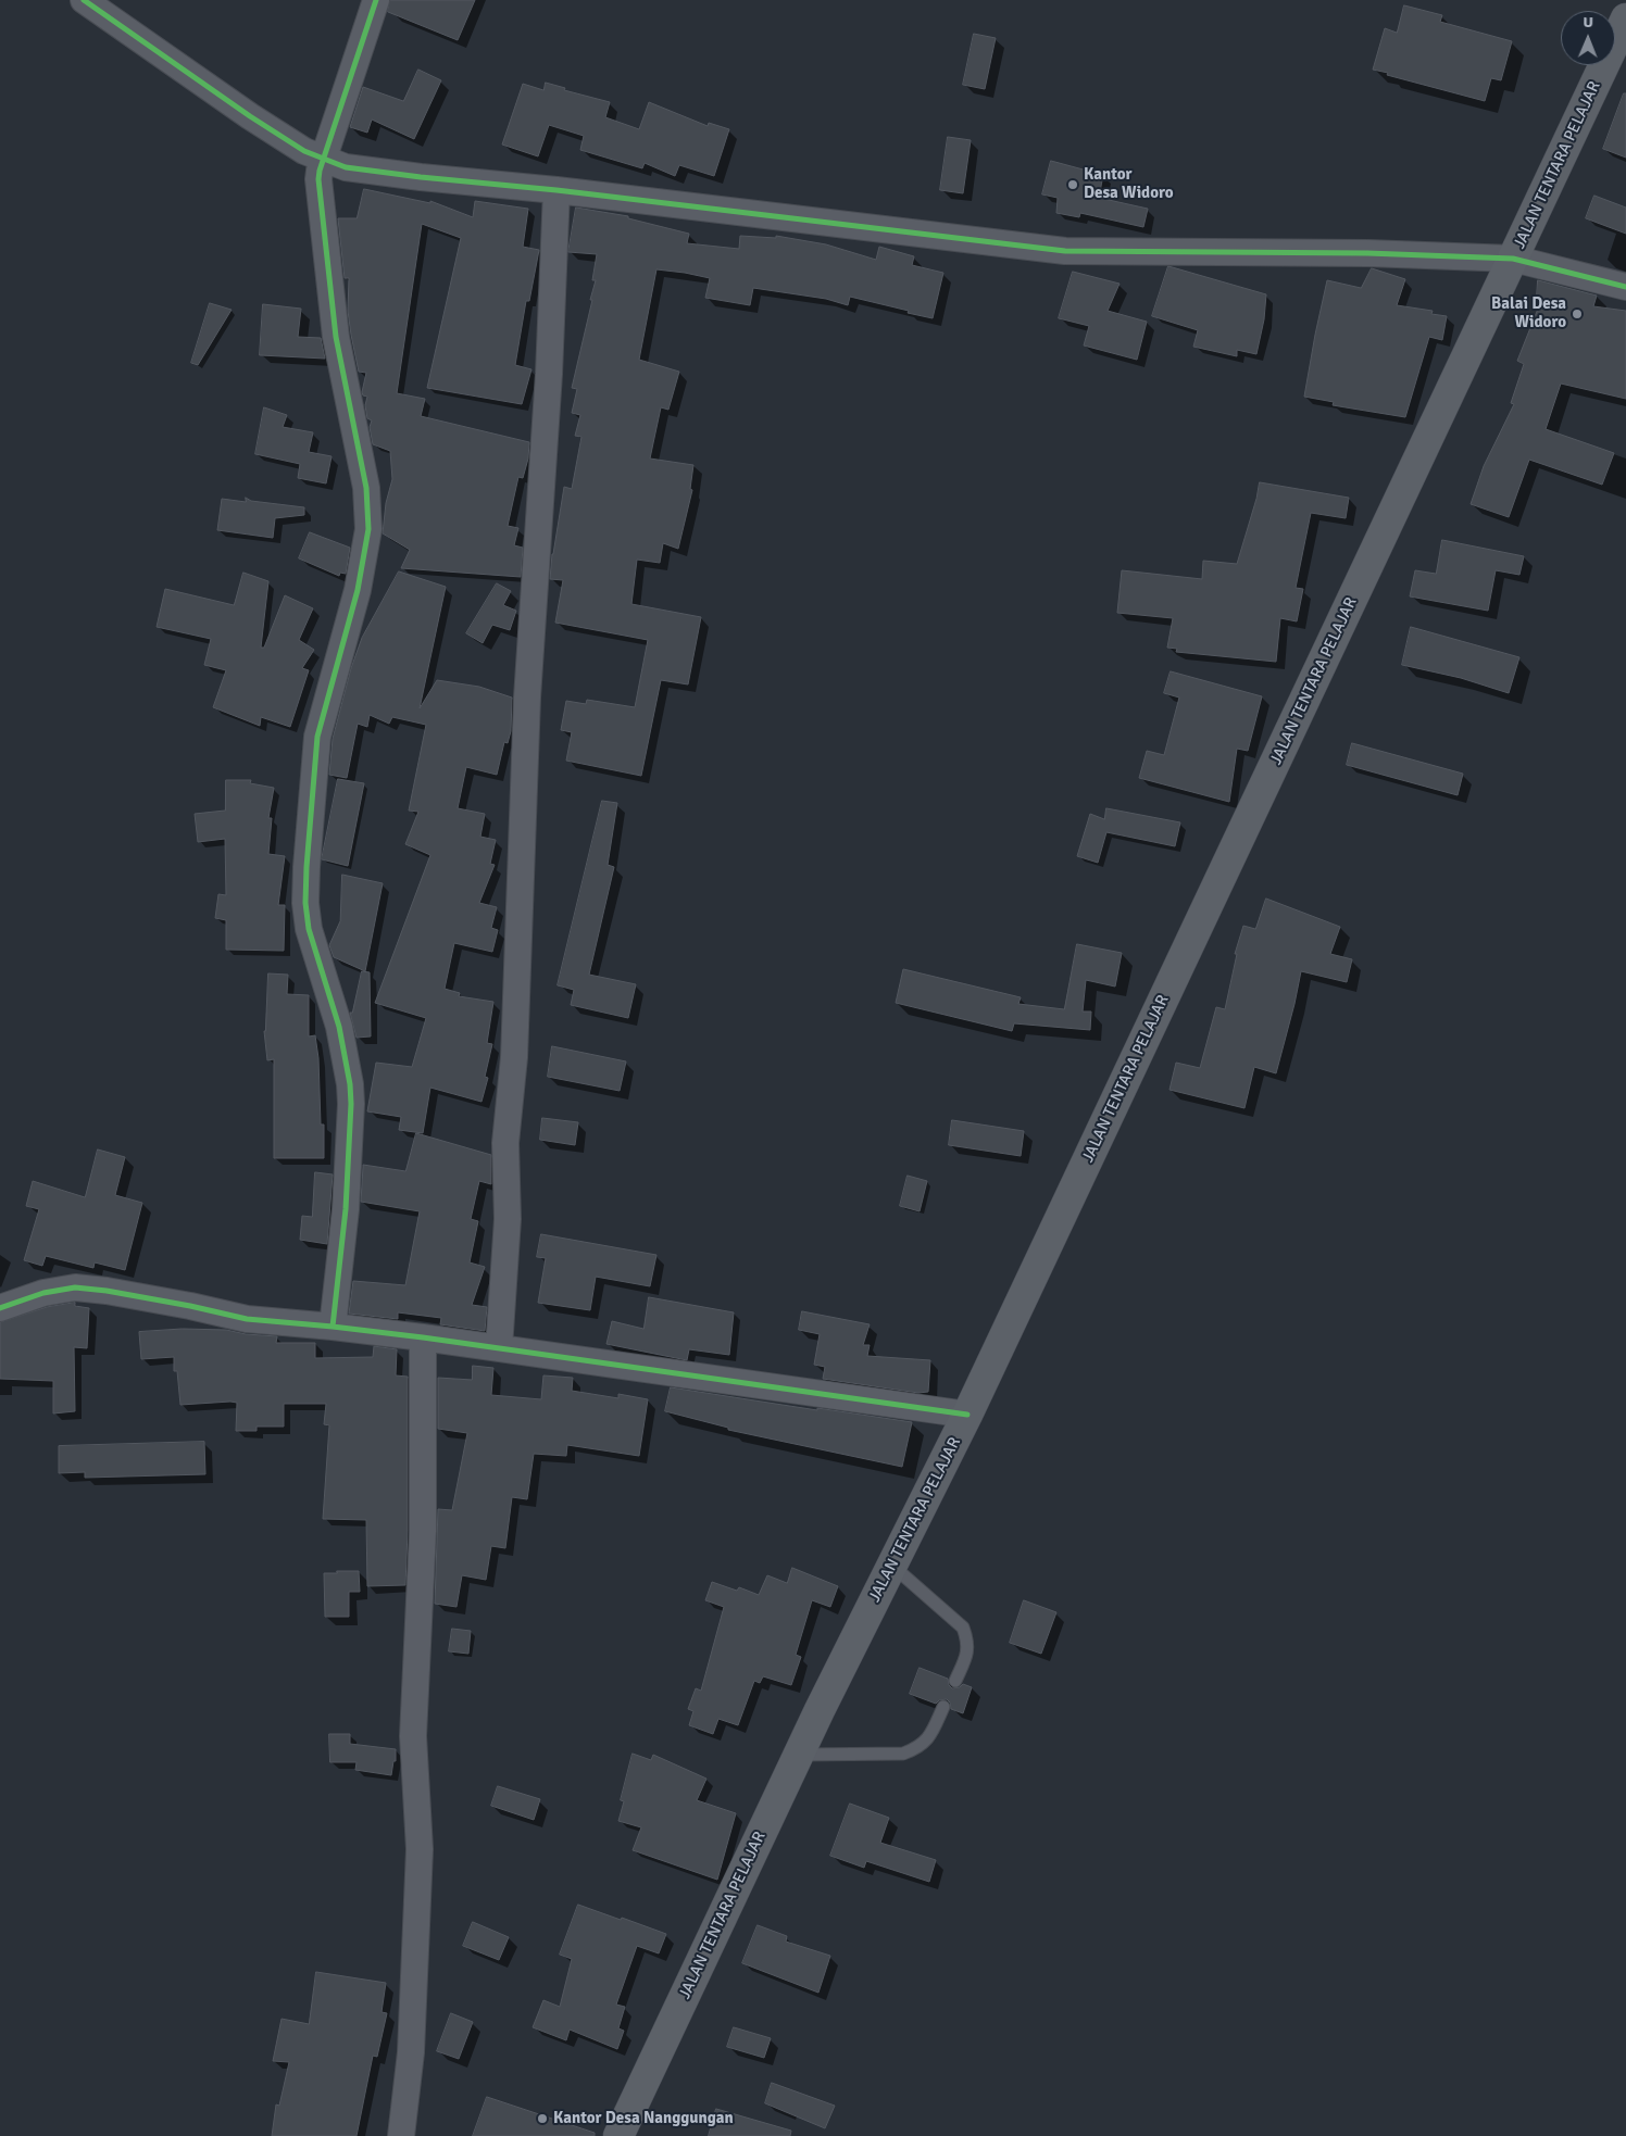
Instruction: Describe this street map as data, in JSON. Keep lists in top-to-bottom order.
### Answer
{
  "streets": {
    "main road": ["JALAN TENTARA PELAJAR"]
  },
  "places": ["Kantor Desa Widoro", "Balai Desa Widoro", "Kantor Desa Nanggungan"],
  "north": "top"
}
